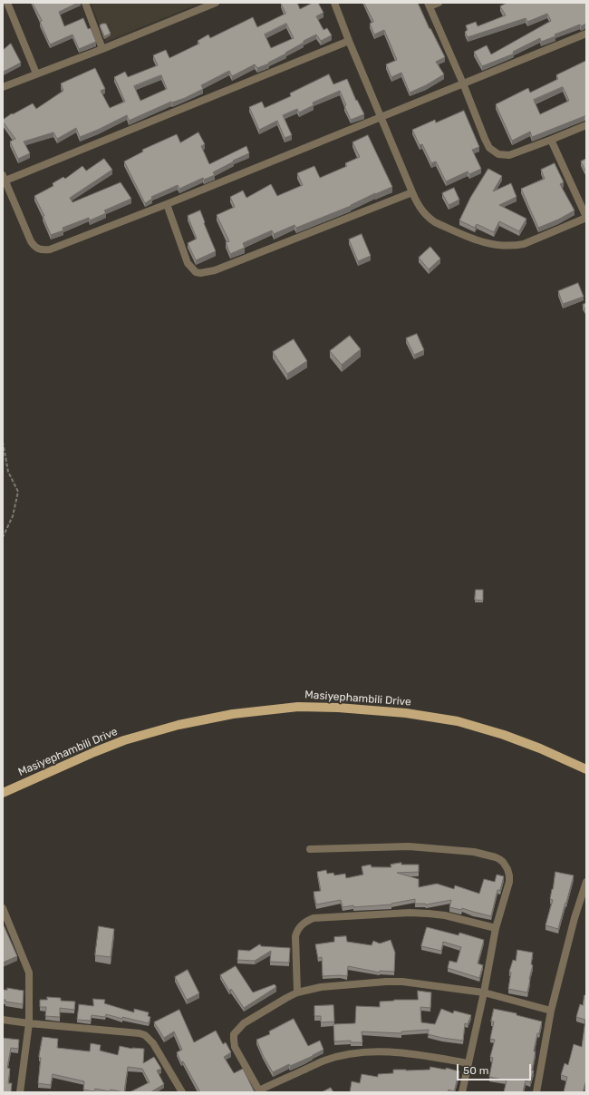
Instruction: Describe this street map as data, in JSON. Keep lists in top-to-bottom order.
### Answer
{
  "streets": {
    "main road": ["Masiyephambili Drive"]
  },
  "scale_bar": "50 m"
}
